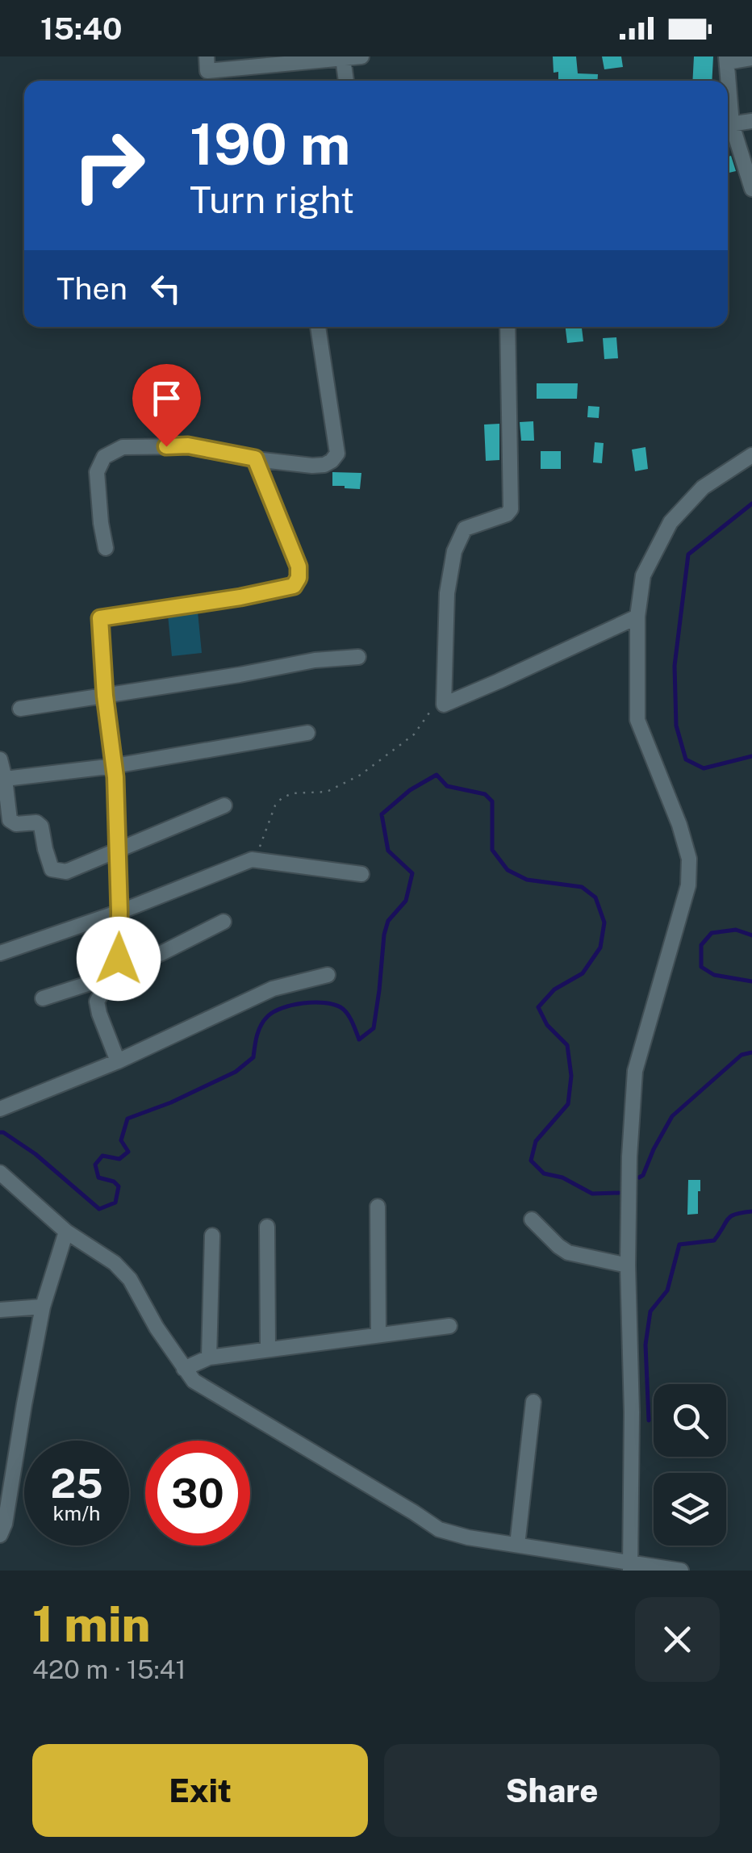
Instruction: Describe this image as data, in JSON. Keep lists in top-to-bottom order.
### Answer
{
  "page": {
    "status": "15:40",
    "turn": ["190 m", "Turn right"],
    "then": "Then",
    "speed": "25 km/h",
    "limit": "30",
    "heading": ["1 min", "420 m · 15:41"],
    "buttons": ["Exit", "Share"]
  }
}
